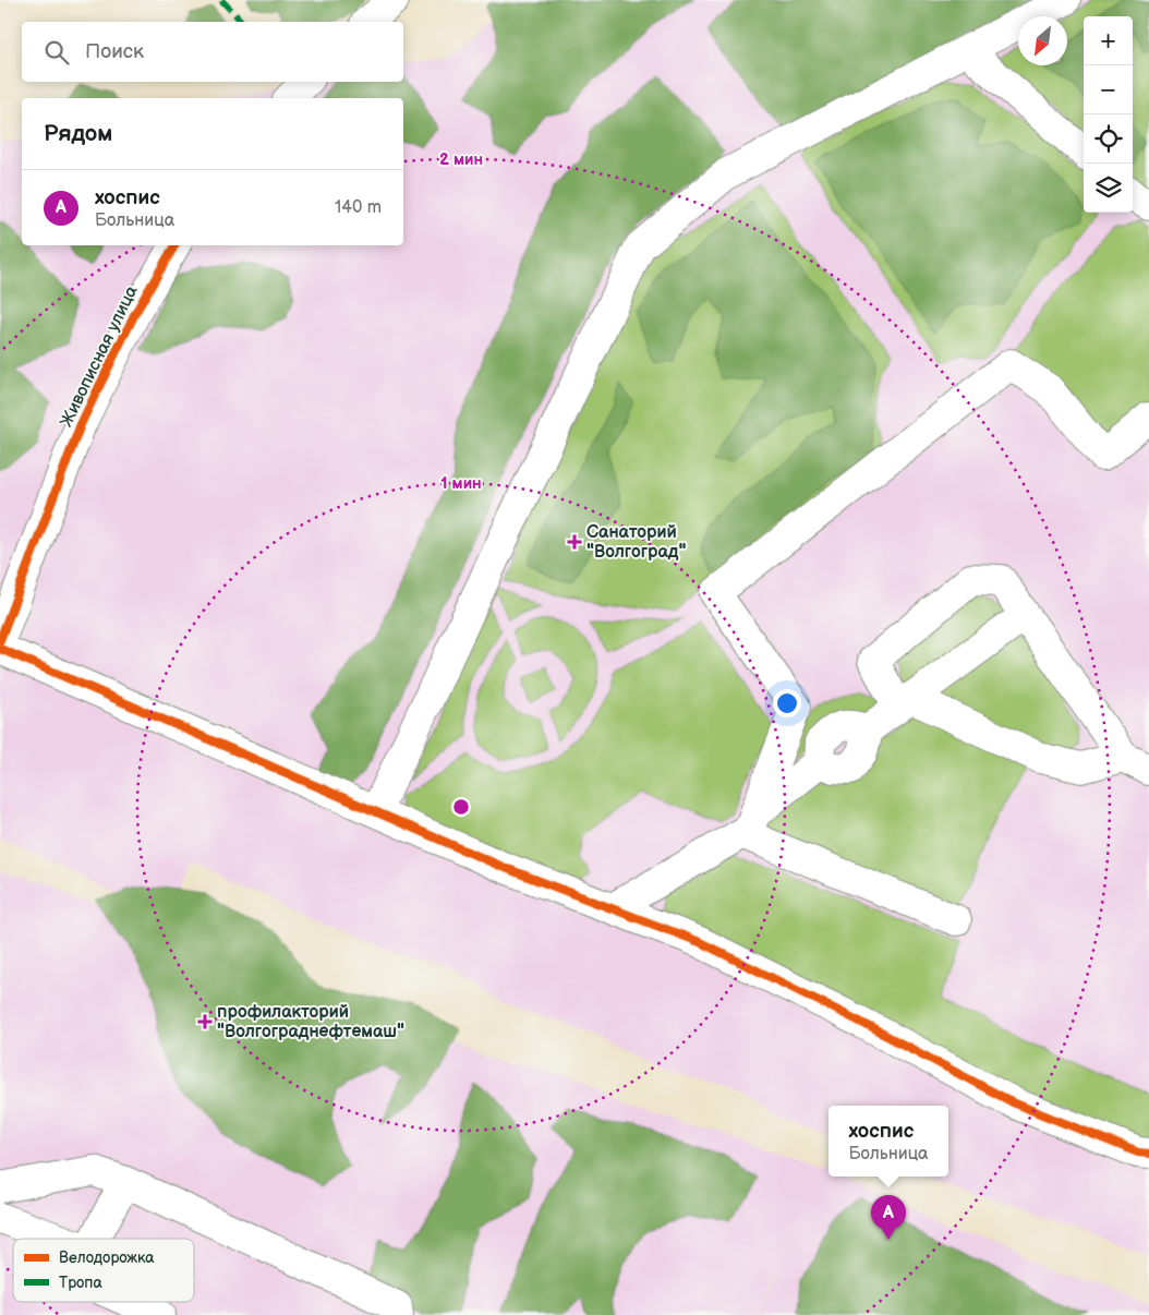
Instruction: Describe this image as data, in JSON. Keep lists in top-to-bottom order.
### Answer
{
  "streets": {
    "street": ["Живописная улица"]
  },
  "places": {
    "health": ["Санаторий \"Волгоград\"", "профилакторий \"Волгограднефтемаш\""]
  },
  "legend": ["Велодорожка", "Тропа"],
  "north": "bottom left",
  "page": {
    "map_buttons": ["+", "−"],
    "search": "Поиск",
    "heading": "Рядом",
    "list": [
      {
        "mark": "A",
        "name": "хоспис",
        "note": "Больница",
        "value": "140 m"
      }
    ],
    "popup": ["хоспис", "Больница"],
    "pins": "A"
  },
  "rings": ["2 мин", "1 мин"]
}
